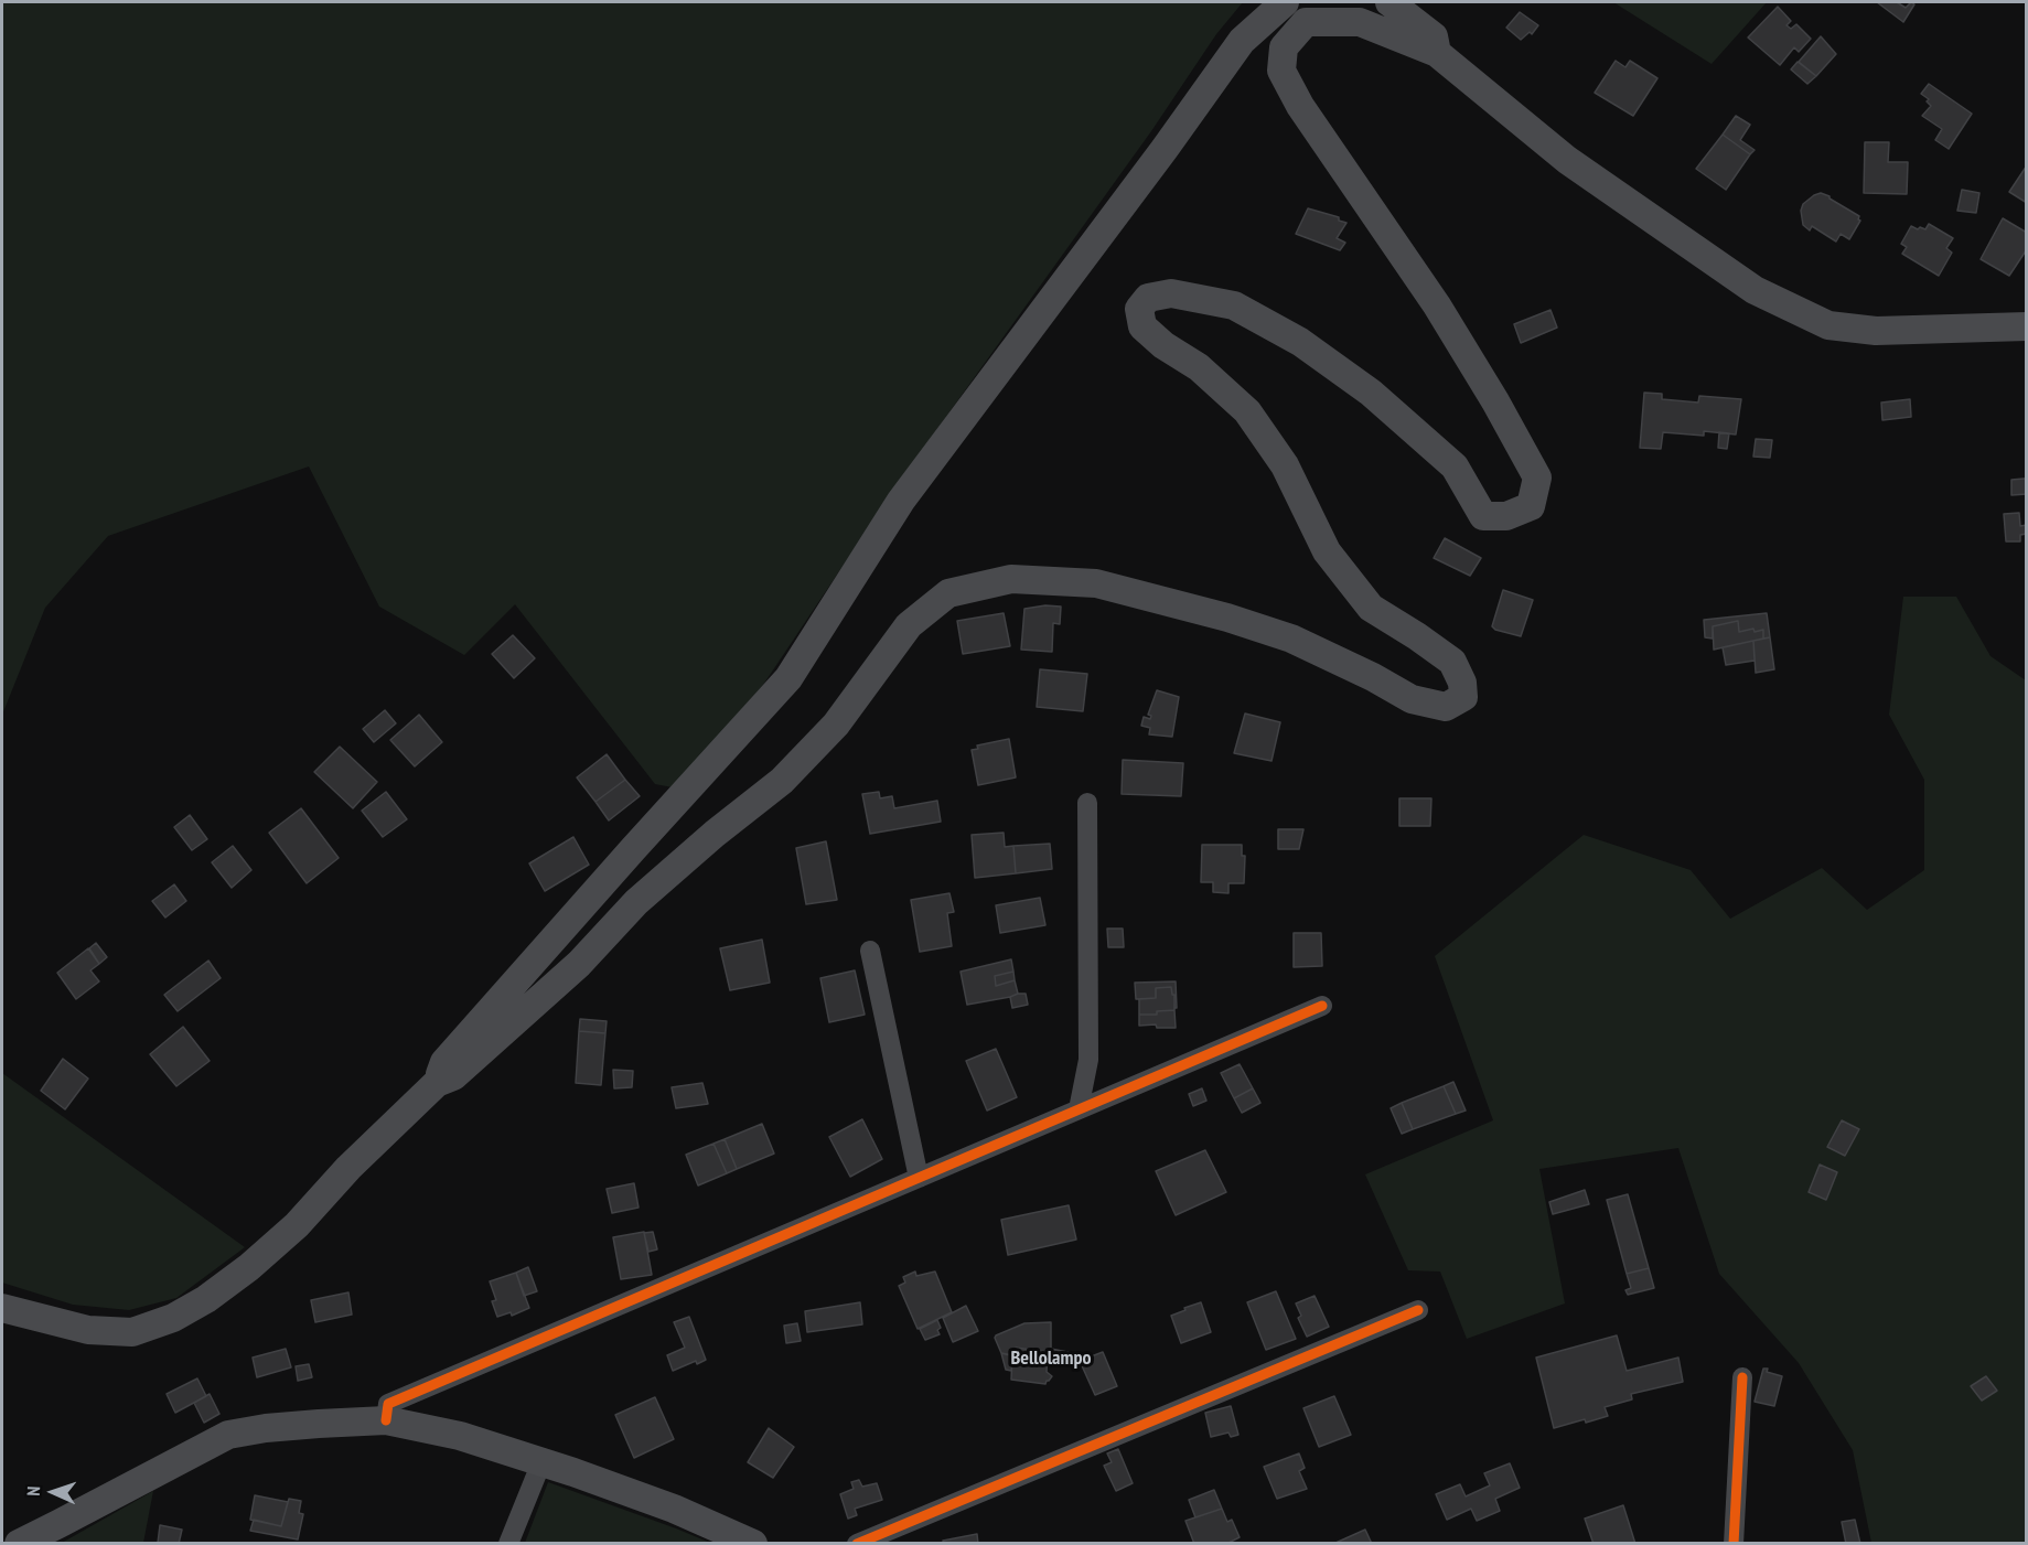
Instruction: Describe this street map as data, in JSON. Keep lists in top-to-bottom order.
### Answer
{
  "districts": ["Bellolampo"],
  "north": "left"
}
